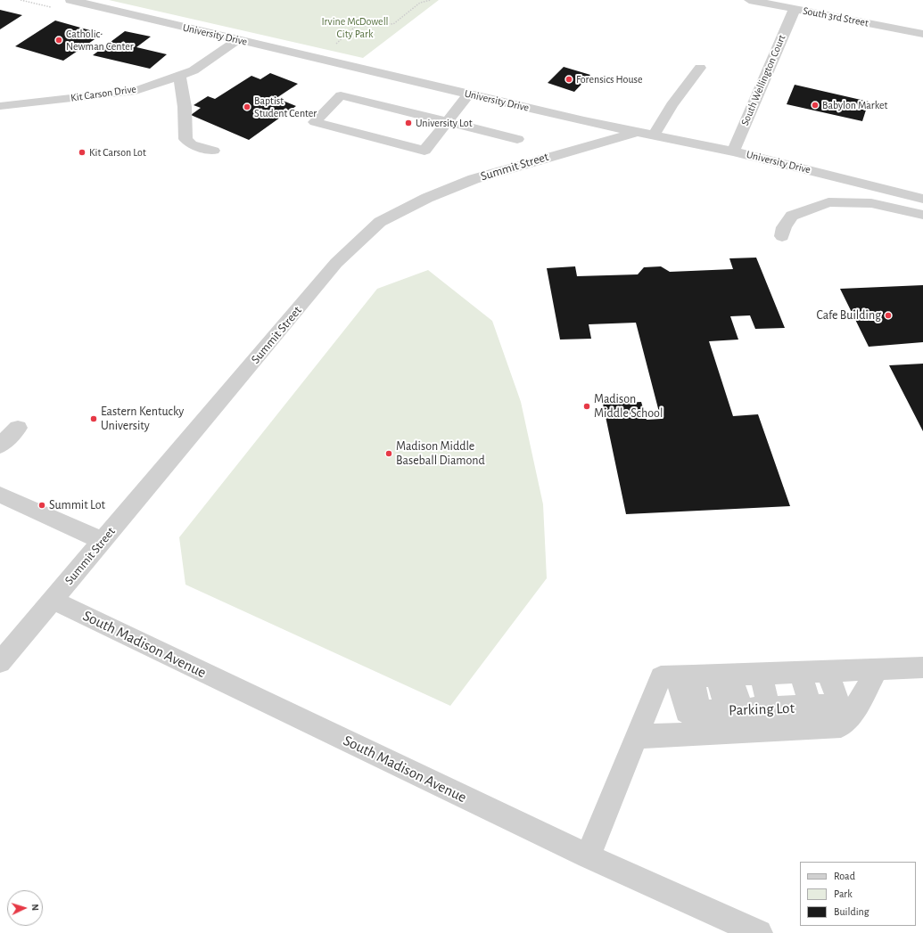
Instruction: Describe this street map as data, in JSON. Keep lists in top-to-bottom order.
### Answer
{
  "streets": {
    "street": [
      "South 3rd Street",
      "University Drive",
      "South Wellington Court",
      "Kit Carson Drive",
      "Summit Street",
      "South Madison Avenue"
    ]
  },
  "crossings": [
    ["South 3rd Street", "South Wellington Court"],
    ["University Drive", "South Wellington Court"],
    ["University Drive", "Kit Carson Drive"],
    ["University Drive", "Summit Street"],
    ["Summit Street", "South Madison Avenue"]
  ],
  "parks": ["Irvine McDowell City Park"],
  "places": [
    "Catholic Newman Center",
    "Forensics House",
    "Babylon Market",
    "Baptist Student Center",
    "University Lot",
    "Kit Carson Lot",
    "Cafe Building",
    "Madison Middle School",
    "Eastern Kentucky University",
    "Madison Middle Baseball Diamond",
    "Summit Lot"
  ],
  "legend": ["Road", "Park", "Building"],
  "north": "right"
}
